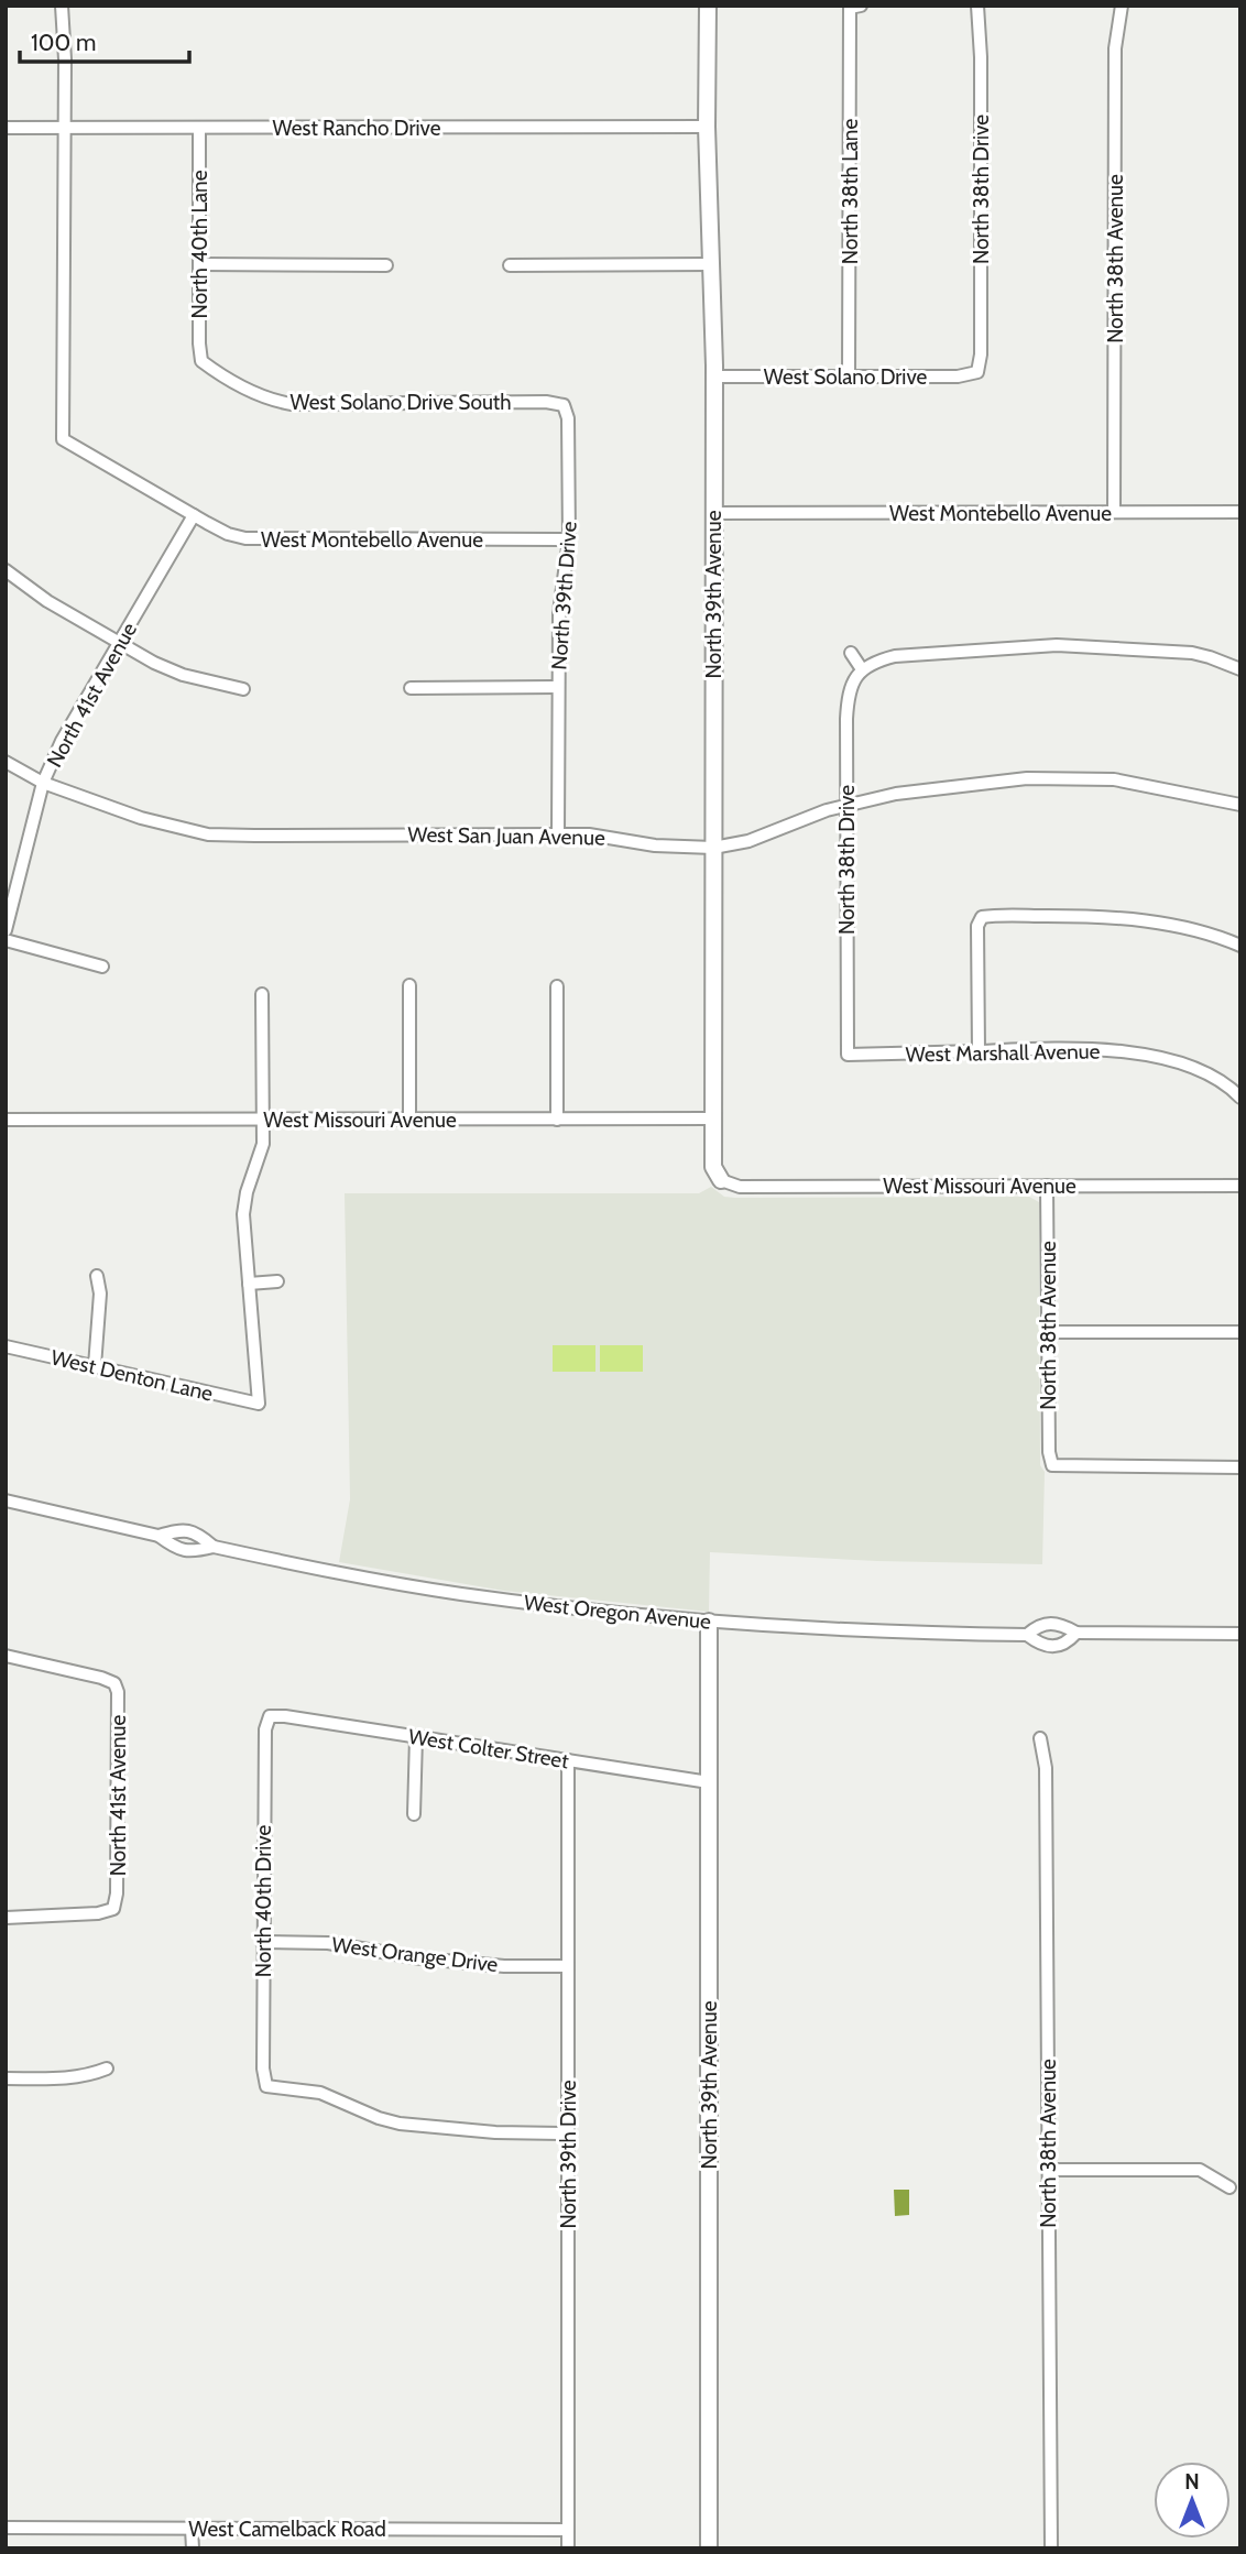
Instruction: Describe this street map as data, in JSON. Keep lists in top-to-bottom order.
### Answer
{
  "streets": {
    "street": [
      "West Rancho Drive",
      "North 38th Drive",
      "North 38th Lane",
      "North 40th Lane",
      "North 38th Avenue",
      "West Solano Drive",
      "West Solano Drive South",
      "West Montebello Avenue",
      "North 39th Avenue",
      "North 39th Drive",
      "North 41st Avenue",
      "West San Juan Avenue",
      "West Marshall Avenue",
      "West Missouri Avenue",
      "West Denton Lane",
      "West Oregon Avenue",
      "West Colter Street",
      "North 40th Drive",
      "West Orange Drive",
      "West Camelback Road"
    ]
  },
  "crossings": [
    ["West Rancho Drive", "North 40th Lane"],
    ["West Rancho Drive", "West Montebello Avenue"],
    ["West Rancho Drive", "North 39th Avenue"],
    ["North 38th Drive", "West Solano Drive"],
    ["North 38th Drive", "West San Juan Avenue"],
    ["North 38th Drive", "West Marshall Avenue"],
    ["North 38th Lane", "West Solano Drive"],
    ["North 40th Lane", "West Solano Drive South"],
    ["North 38th Avenue", "West Montebello Avenue"],
    ["North 38th Avenue", "West Missouri Avenue"],
    ["West Solano Drive", "North 39th Avenue"],
    ["West Solano Drive South", "North 39th Drive"],
    ["West Montebello Avenue", "North 39th Avenue"],
    ["West Montebello Avenue", "North 39th Drive"],
    ["West Montebello Avenue", "North 41st Avenue"],
    ["North 39th Avenue", "West San Juan Avenue"],
    ["North 39th Avenue", "West Missouri Avenue"],
    ["North 39th Avenue", "West Oregon Avenue"],
    ["North 39th Avenue", "West Colter Street"],
    ["North 39th Drive", "West San Juan Avenue"],
    ["North 39th Drive", "West Colter Street"],
    ["North 39th Drive", "North 40th Drive"],
    ["North 39th Drive", "West Orange Drive"],
    ["North 39th Drive", "West Camelback Road"],
    ["North 41st Avenue", "West San Juan Avenue"],
    ["West Colter Street", "North 40th Drive"],
    ["North 40th Drive", "West Orange Drive"]
  ],
  "scale_bar": "100 m",
  "north": "top"
}
